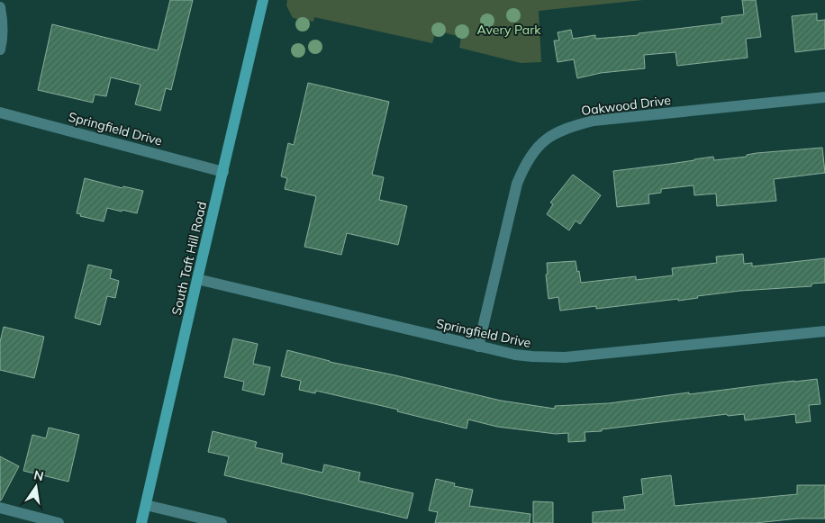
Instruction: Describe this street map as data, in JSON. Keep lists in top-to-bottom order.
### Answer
{
  "streets": {
    "main road": ["South Taft Hill Road"],
    "street": ["Oakwood Drive", "Springfield Drive"]
  },
  "crossings": [
    ["Oakwood Drive", "Springfield Drive"],
    ["Springfield Drive", "South Taft Hill Road"]
  ],
  "parks": ["Avery Park"],
  "north": "top"
}
